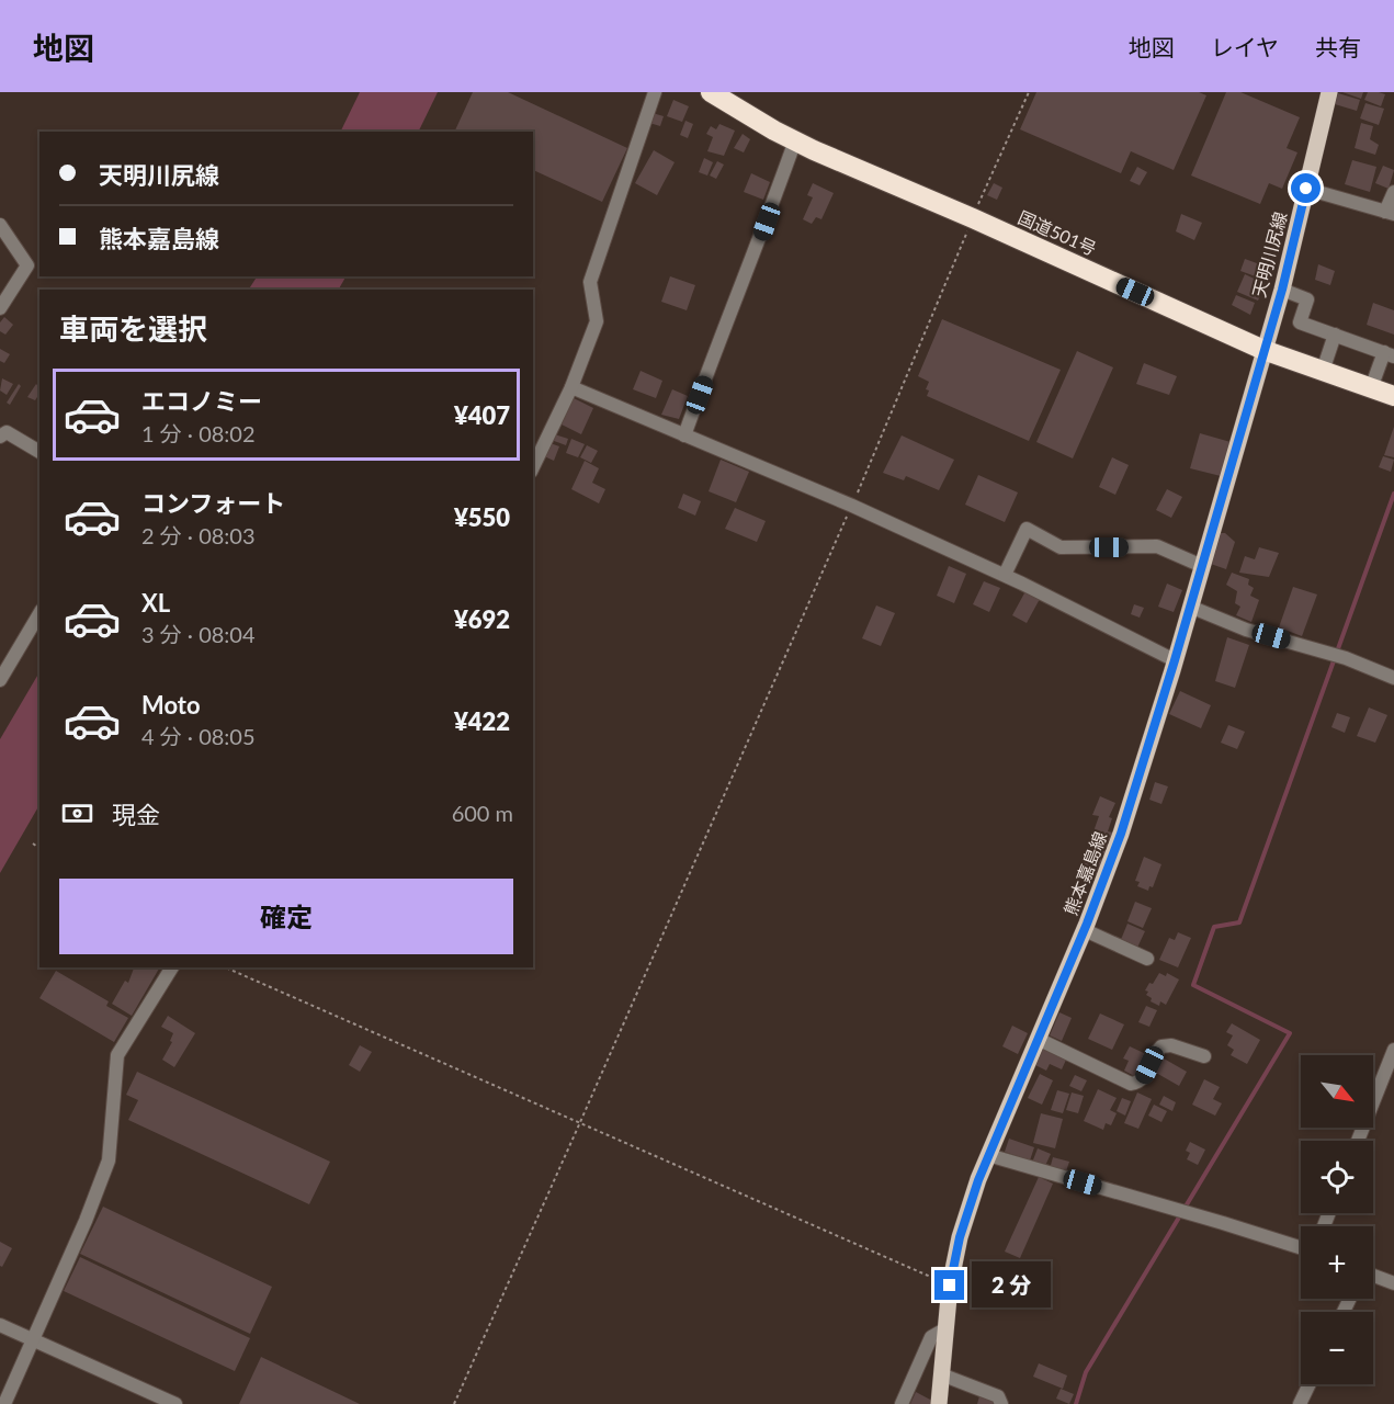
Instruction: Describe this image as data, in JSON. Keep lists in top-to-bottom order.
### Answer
{
  "streets": {
    "highway": ["国道501号"],
    "main road": ["天明川尻線", "熊本嘉島線"]
  },
  "crossings": [
    ["国道501号", "天明川尻線"],
    ["国道501号", "熊本嘉島線"],
    ["天明川尻線", "熊本嘉島線"]
  ],
  "north": "bottom right",
  "page": {
    "header": "地図",
    "nav": ["地図", "レイヤ", "共有"],
    "banner": ["天明川尻線", "熊本嘉島線"],
    "heading": "車両を選択",
    "list": [
      {
        "name": "エコノミー",
        "note": "1 分 · 08:02",
        "value": "¥407"
      },
      {
        "name": "コンフォート",
        "note": "2 分 · 08:03",
        "value": "¥550"
      },
      {
        "name": "XL",
        "note": "3 分 · 08:04",
        "value": "¥692"
      },
      {
        "name": "Moto",
        "note": "4 分 · 08:05",
        "value": "¥422"
      }
    ],
    "pay": ["現金", "600 m"],
    "buttons": "確定",
    "map_buttons": ["+", "−"],
    "bubble": "2 分"
  }
}
